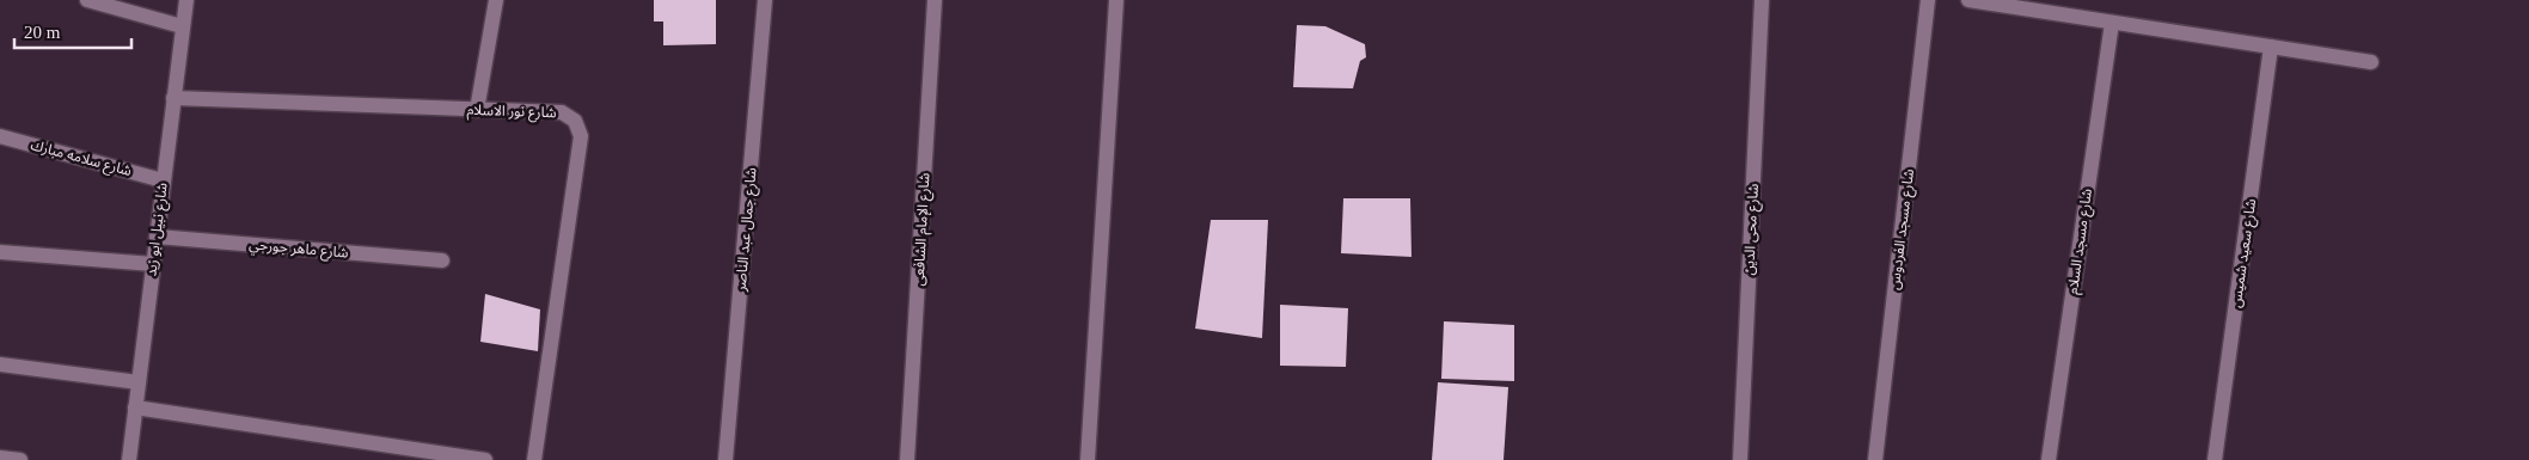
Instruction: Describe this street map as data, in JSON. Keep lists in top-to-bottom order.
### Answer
{
  "streets": {
    "street": [
      "شارع نور الاسلام",
      "شارع سلامه مبارك",
      "شارع نبيل ابو زيد",
      "شارع جمال عبد الناصر",
      "شارع الإمام الشافعى",
      "شارع محى الدين",
      "شارع مسجد الفردوس",
      "شارع مسجد السلام",
      "شارع ماهر جورجي",
      "شارع سعيد شميس"
    ]
  },
  "crossings": [
    ["شارع نور الاسلام", "شارع نبيل ابو زيد"],
    ["شارع سلامه مبارك", "شارع نبيل ابو زيد"],
    ["شارع نبيل ابو زيد", "شارع ماهر جورجي"]
  ],
  "scale_bar": "20 m"
}
